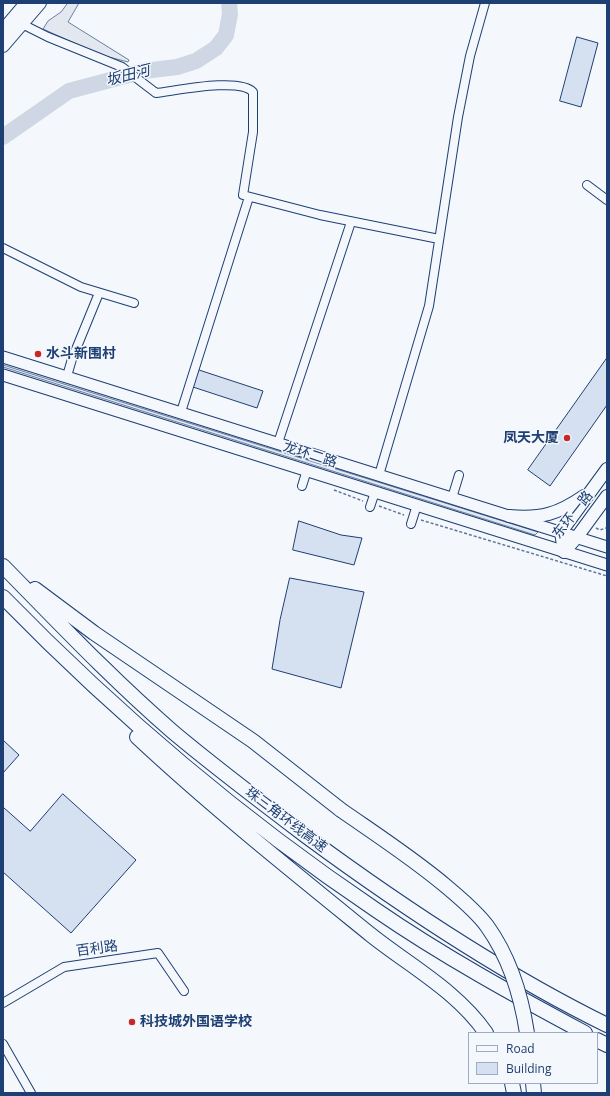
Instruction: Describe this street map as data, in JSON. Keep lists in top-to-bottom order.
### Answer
{
  "streets": {
    "highway": ["珠三角环线高速"],
    "main road": ["龙环二路", "东环一路"],
    "street": ["百利路"]
  },
  "crossings": [
    ["龙环二路", "东环一路"]
  ],
  "water": ["坂田河"],
  "places": ["水斗新围村", "凤天大厦", "科技城外国语学校"],
  "legend": ["Road", "Building"]
}
